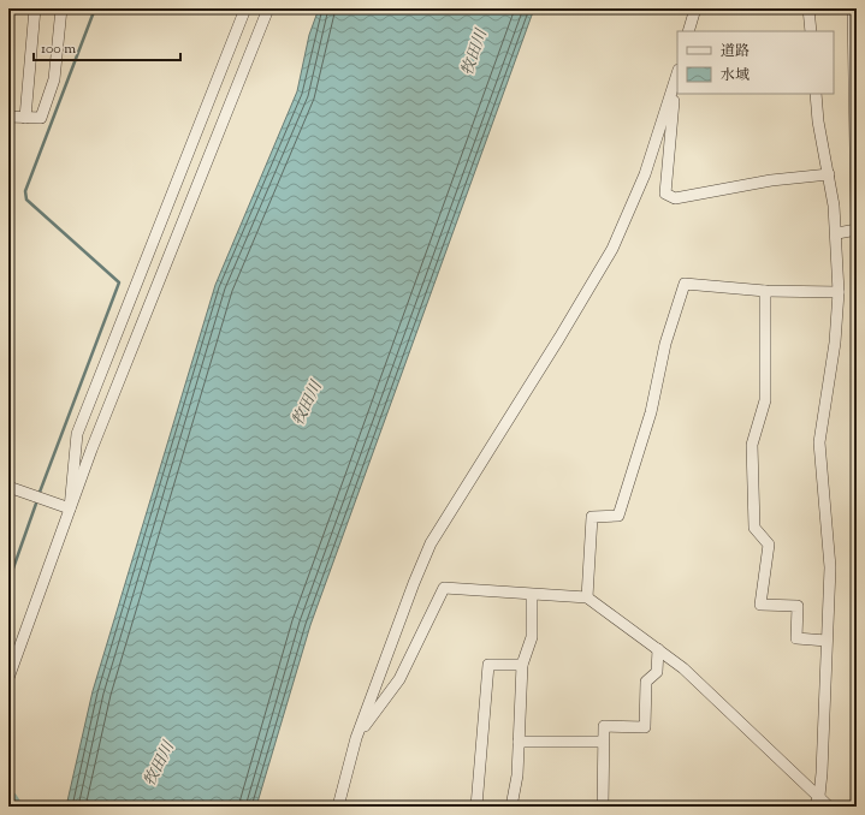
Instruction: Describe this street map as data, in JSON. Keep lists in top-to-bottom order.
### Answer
{
  "water": ["牧田川"],
  "legend": ["道路", "水域"],
  "scale_bar": "100 m"
}
